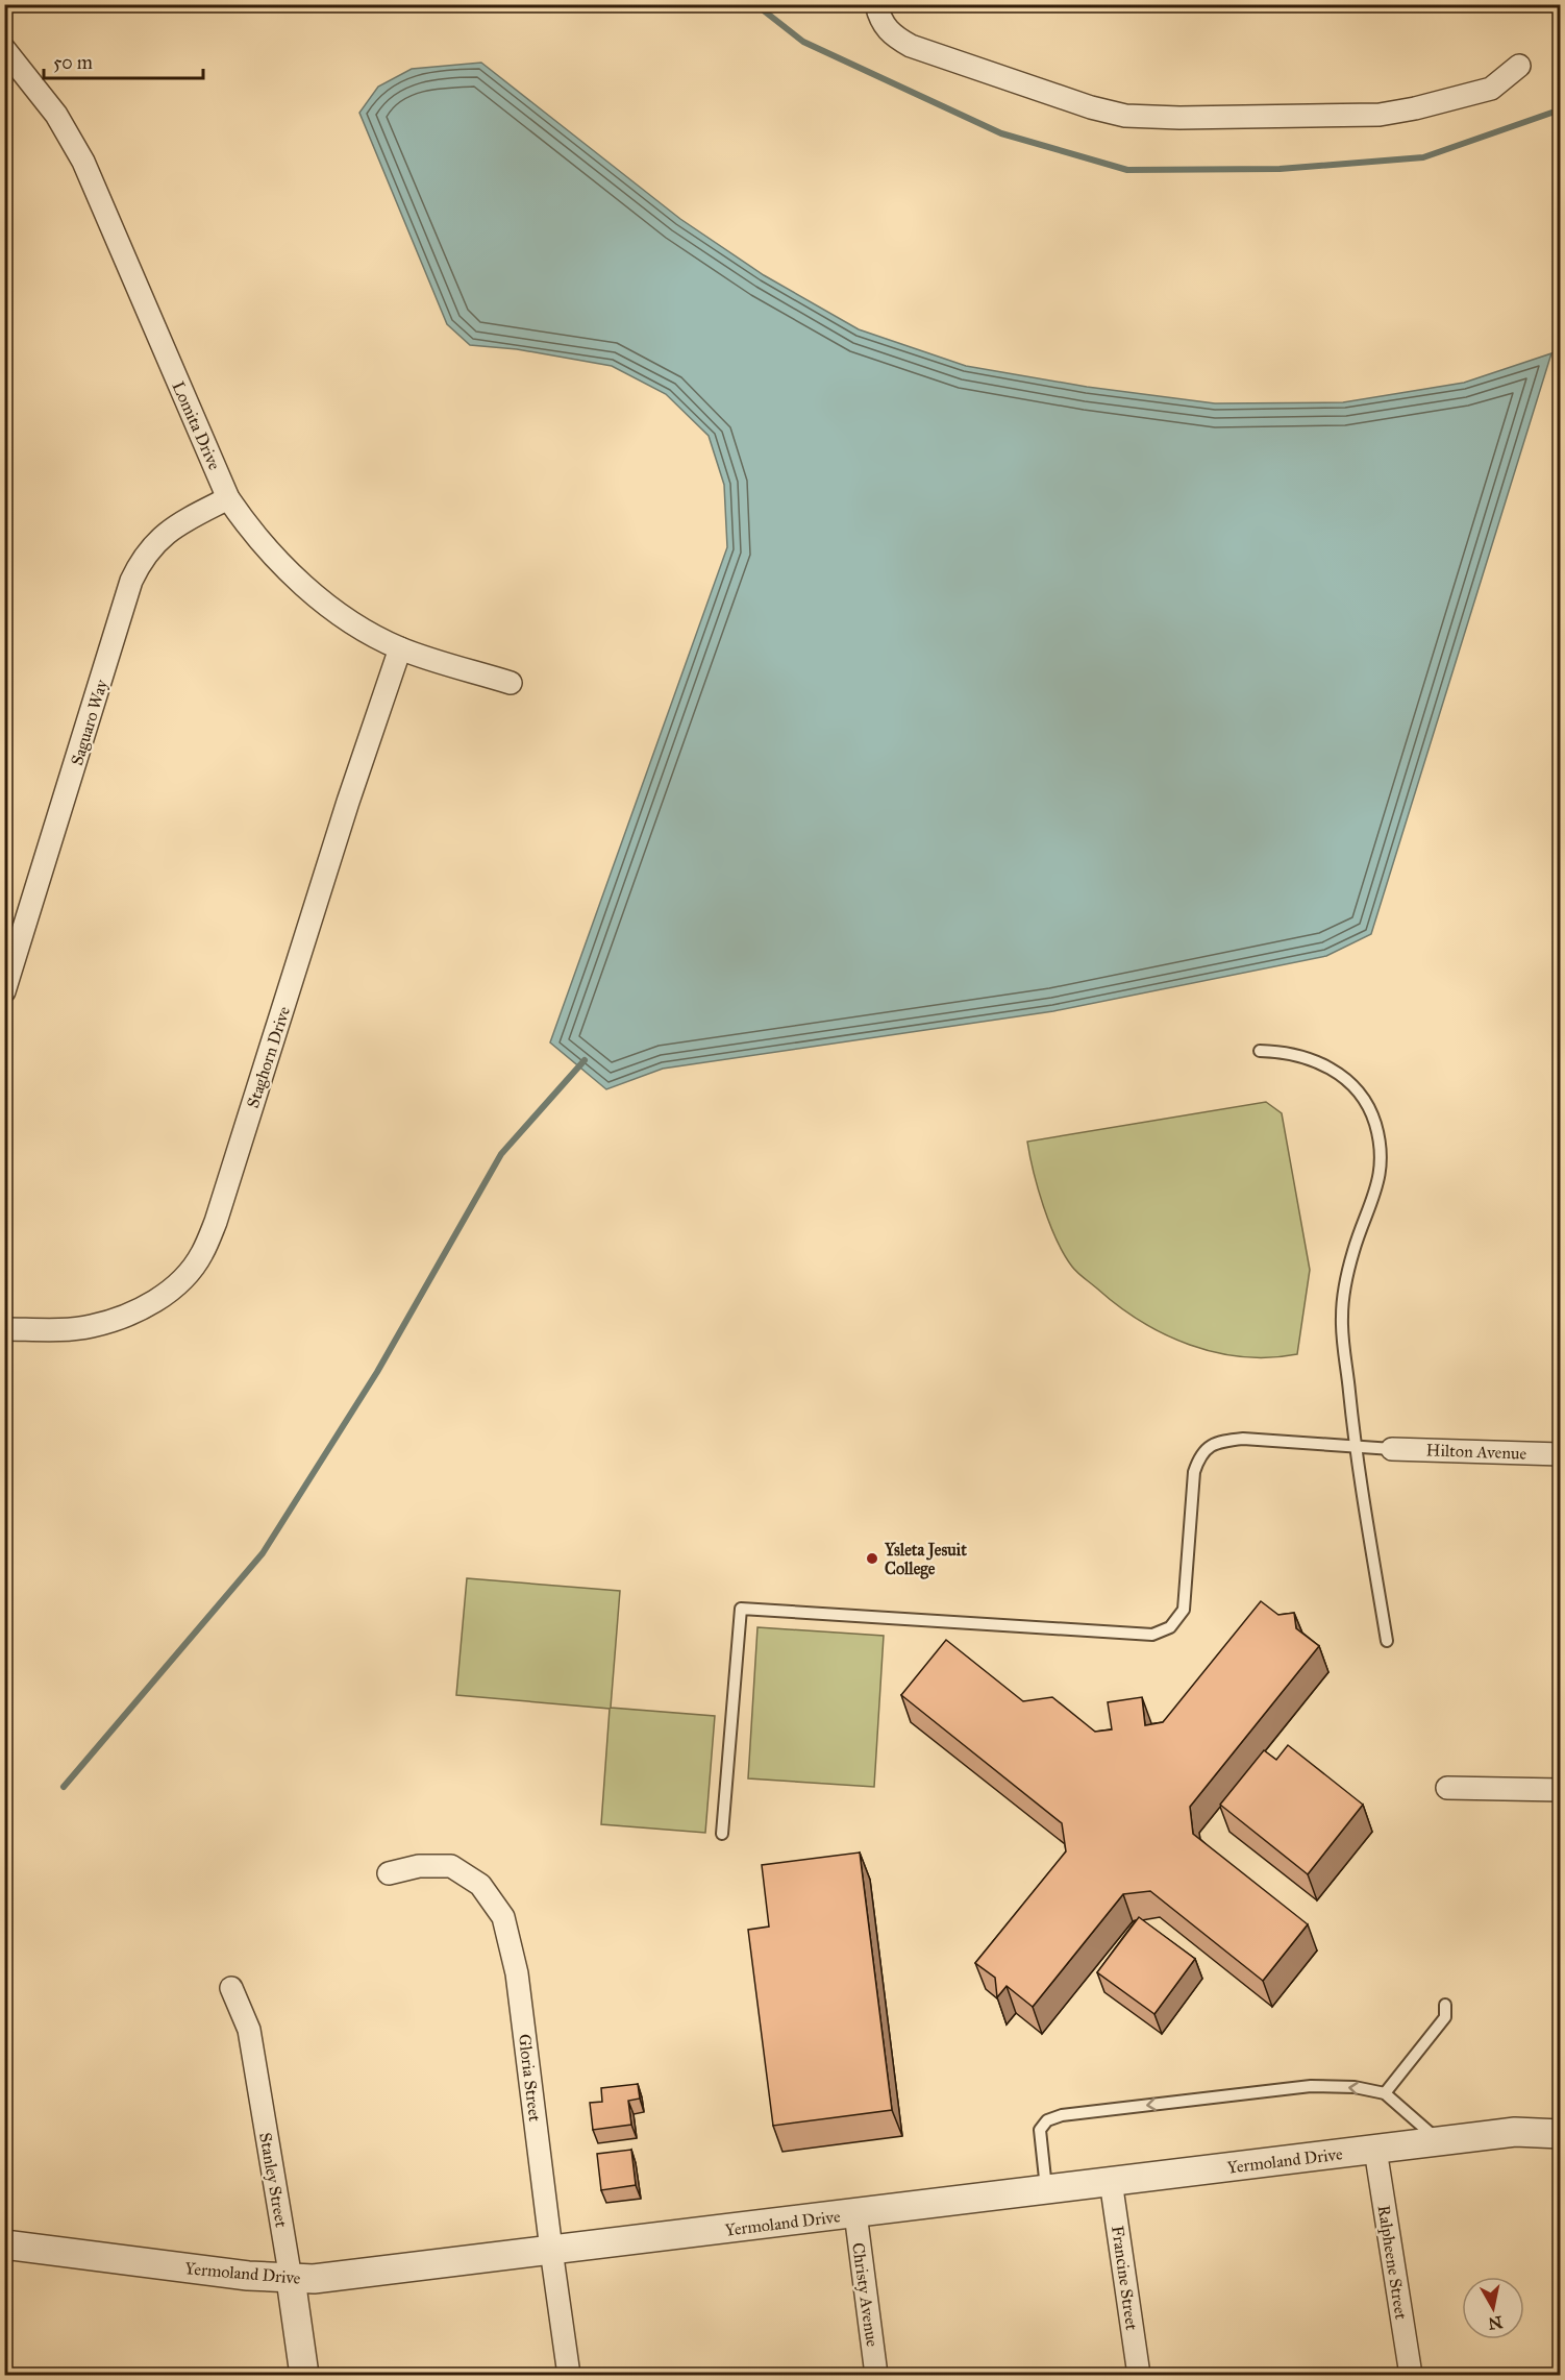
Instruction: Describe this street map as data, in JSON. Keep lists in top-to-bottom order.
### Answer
{
  "streets": {
    "street": [
      "Lomita Drive",
      "Saguaro Way",
      "Staghorn Drive",
      "Hilton Avenue",
      "Gloria Street",
      "Yermoland Drive",
      "Stanley Street",
      "Ralpheene Street",
      "Francine Street",
      "Christy Avenue"
    ]
  },
  "crossings": [
    ["Lomita Drive", "Saguaro Way"],
    ["Lomita Drive", "Staghorn Drive"],
    ["Gloria Street", "Yermoland Drive"],
    ["Yermoland Drive", "Stanley Street"],
    ["Yermoland Drive", "Ralpheene Street"],
    ["Yermoland Drive", "Francine Street"],
    ["Yermoland Drive", "Christy Avenue"]
  ],
  "places": ["Ysleta Jesuit College"],
  "scale_bar": "50 m",
  "north": "bottom"
}
